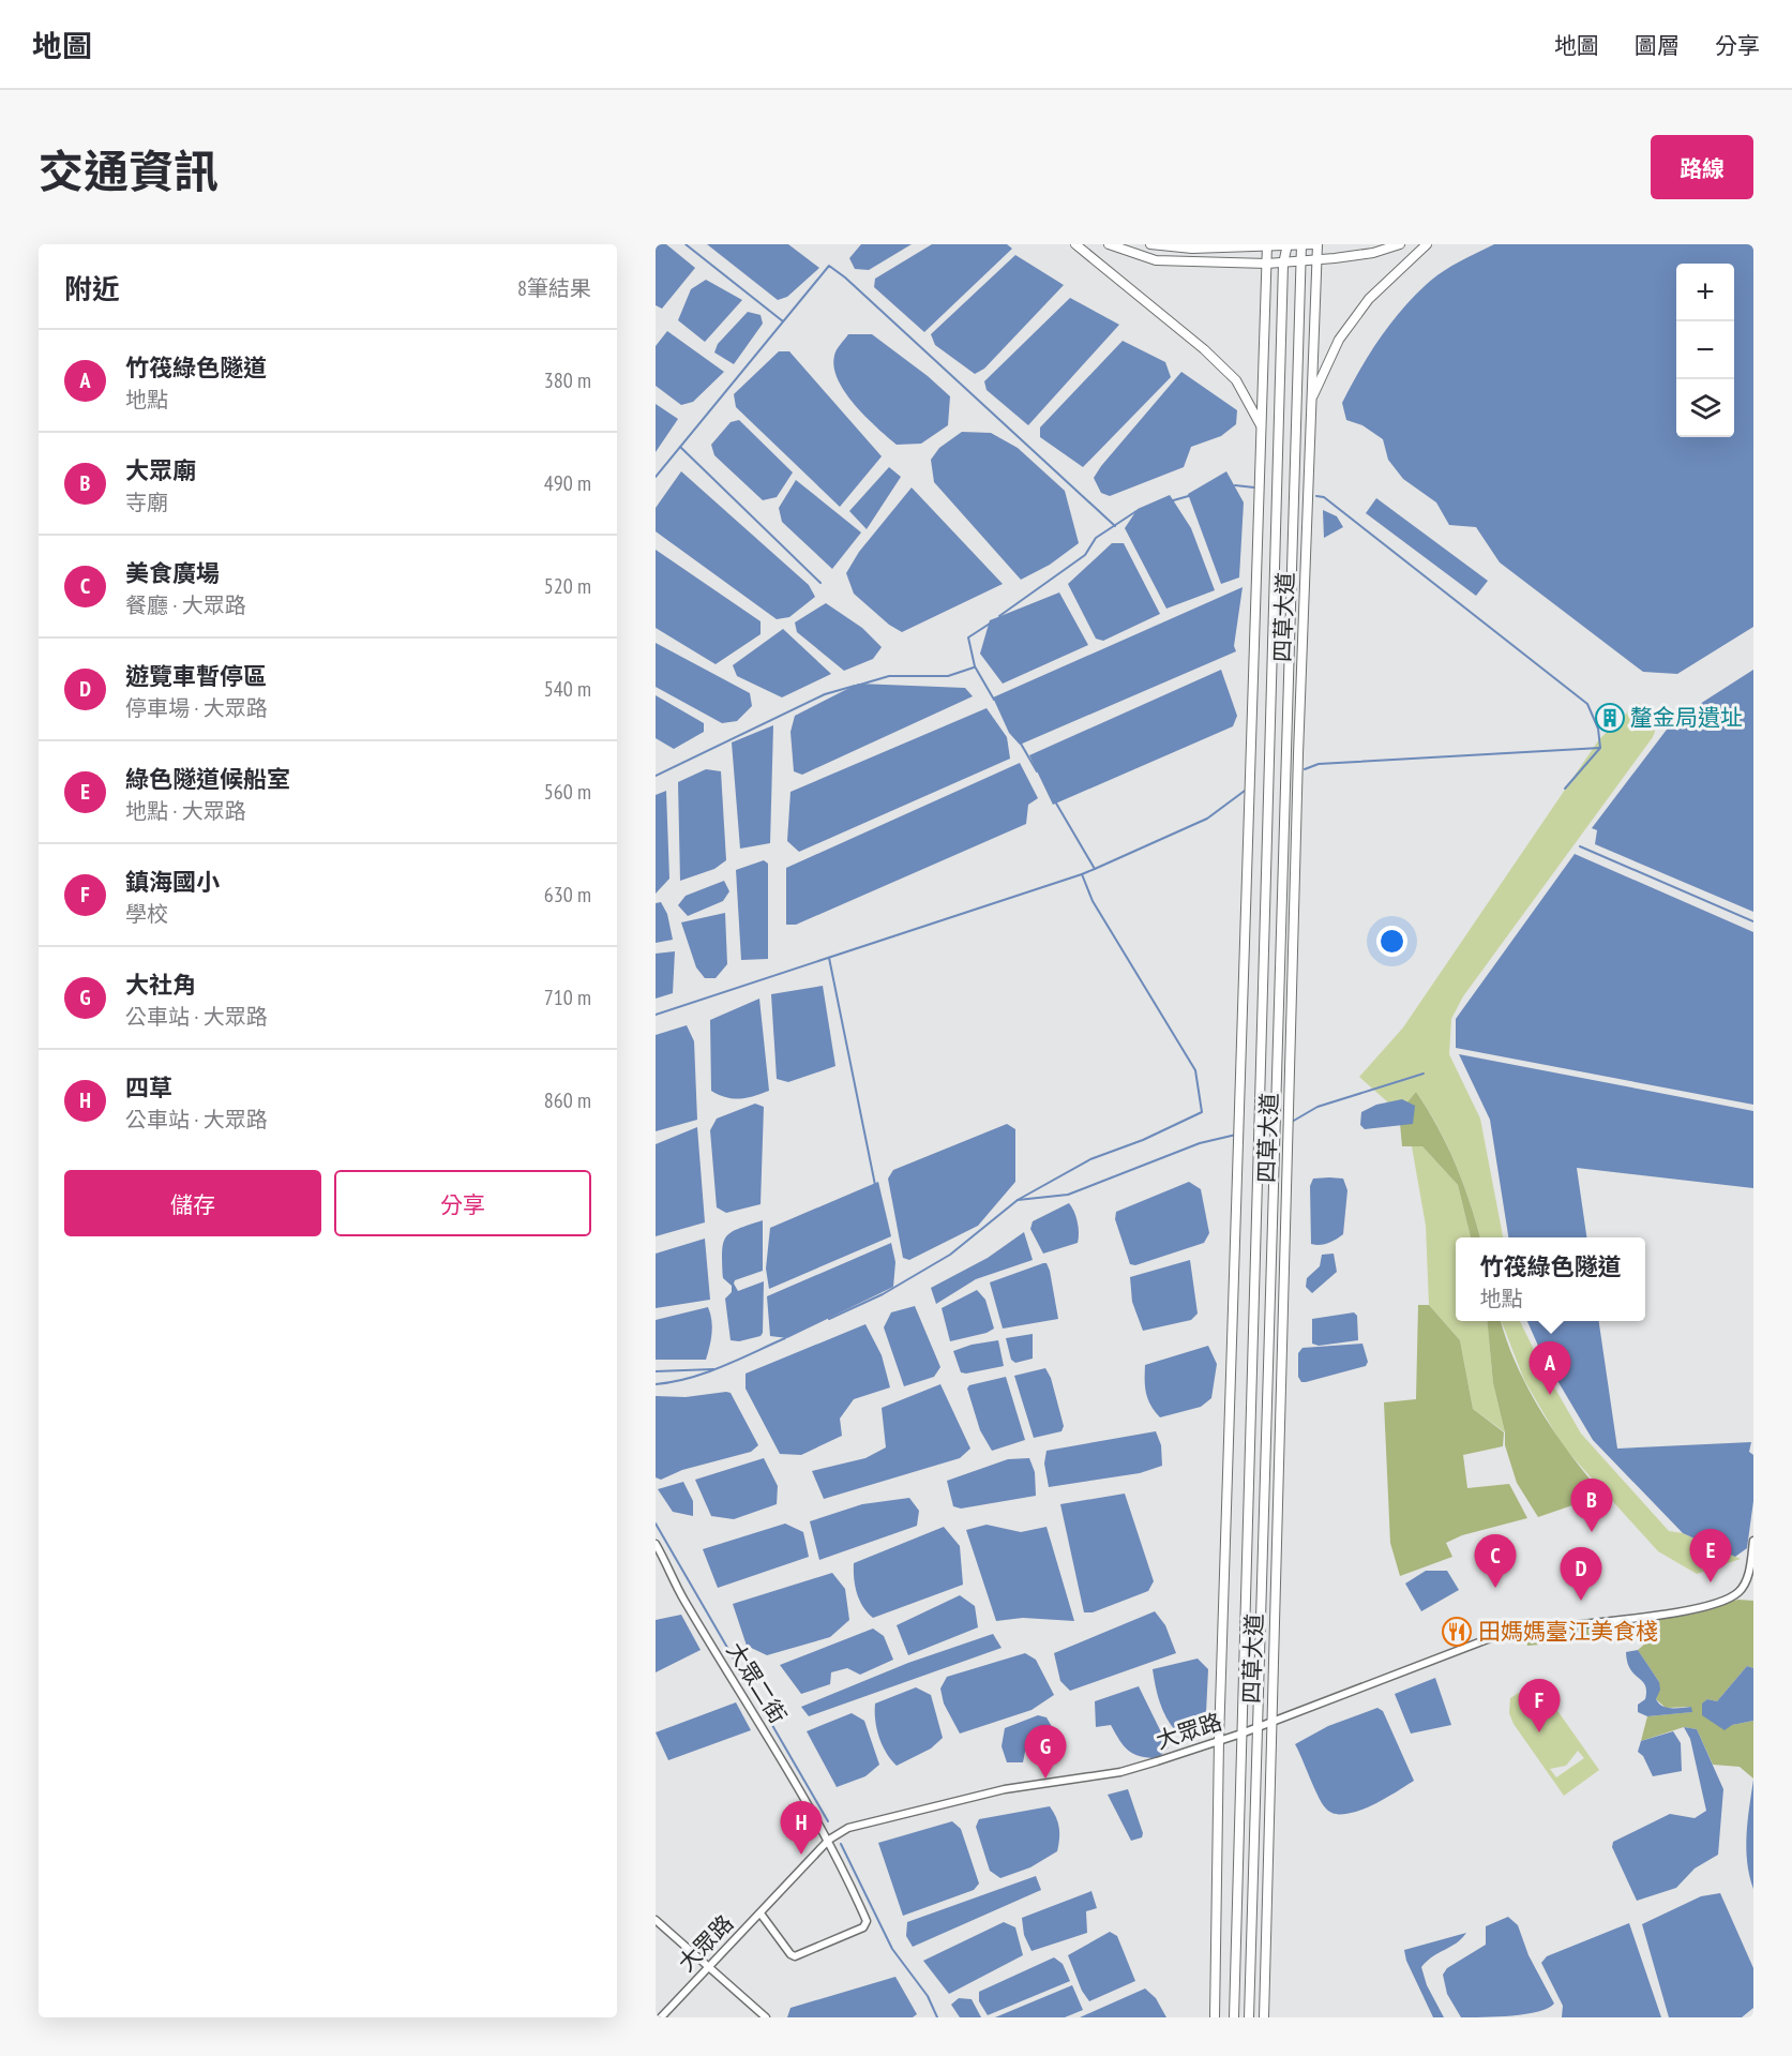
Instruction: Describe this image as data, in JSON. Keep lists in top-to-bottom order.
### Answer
{
  "streets": {
    "street": ["四草大道", "大眾二街", "大眾路"]
  },
  "crossings": [
    ["四草大道", "大眾路"],
    ["大眾二街", "大眾路"]
  ],
  "places": {
    "building": ["釐金局遺址"],
    "restaurant": ["田媽媽臺江美食棧"]
  },
  "page": {
    "header": "地圖",
    "nav": ["地圖", "圖層", "分享"],
    "title": "交通資訊",
    "buttons": [
      "路線",
      ["儲存", "分享"]
    ],
    "heading": ["附近", "8筆結果"],
    "map_buttons": ["+", "−"],
    "list": [
      {
        "mark": "A",
        "name": "竹筏綠色隧道",
        "note": "地點",
        "value": "380 m"
      },
      {
        "mark": "B",
        "name": "大眾廟",
        "note": "寺廟",
        "value": "490 m"
      },
      {
        "mark": "C",
        "name": "美食廣場",
        "note": "餐廳 · 大眾路",
        "value": "520 m"
      },
      {
        "mark": "D",
        "name": "遊覽車暫停區",
        "note": "停車場 · 大眾路",
        "value": "540 m"
      },
      {
        "mark": "E",
        "name": "綠色隧道候船室",
        "note": "地點 · 大眾路",
        "value": "560 m"
      },
      {
        "mark": "F",
        "name": "鎮海國小",
        "note": "學校",
        "value": "630 m"
      },
      {
        "mark": "G",
        "name": "大社角",
        "note": "公車站 · 大眾路",
        "value": "710 m"
      },
      {
        "mark": "H",
        "name": "四草",
        "note": "公車站 · 大眾路",
        "value": "860 m"
      }
    ],
    "popup": ["竹筏綠色隧道", "地點"],
    "pins": [
      "A",
      "B",
      "E",
      "C",
      "D",
      "F",
      "G",
      "H"
    ]
  }
}
